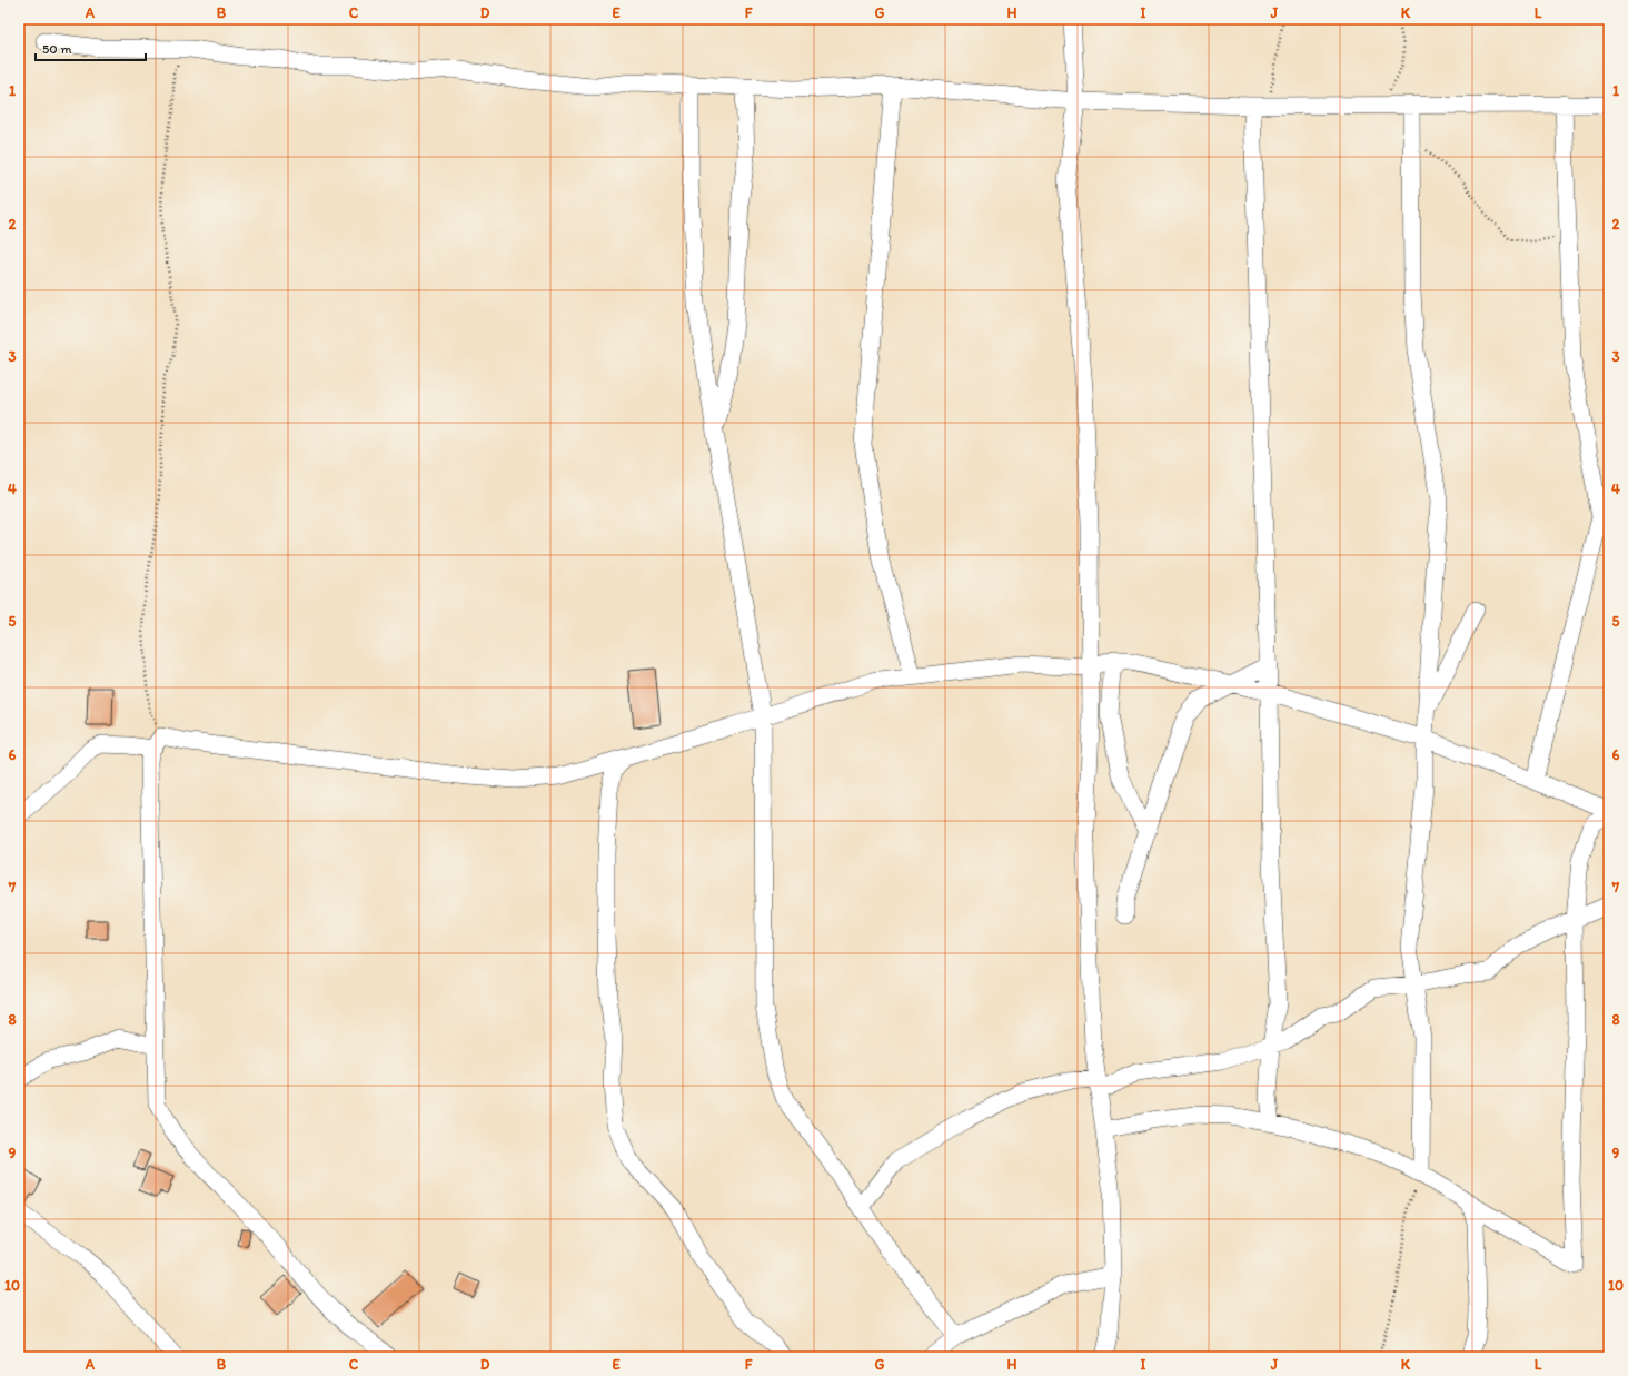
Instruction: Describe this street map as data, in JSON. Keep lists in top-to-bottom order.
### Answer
{
  "scale_bar": "50 m",
  "grid": {
    "columns": [
      "A",
      "B",
      "C",
      "D",
      "E",
      "F",
      "G",
      "H",
      "I",
      "J",
      "K",
      "L"
    ],
    "rows": [
      "1",
      "2",
      "3",
      "4",
      "5",
      "6",
      "7",
      "8",
      "9",
      "10"
    ]
  }
}
